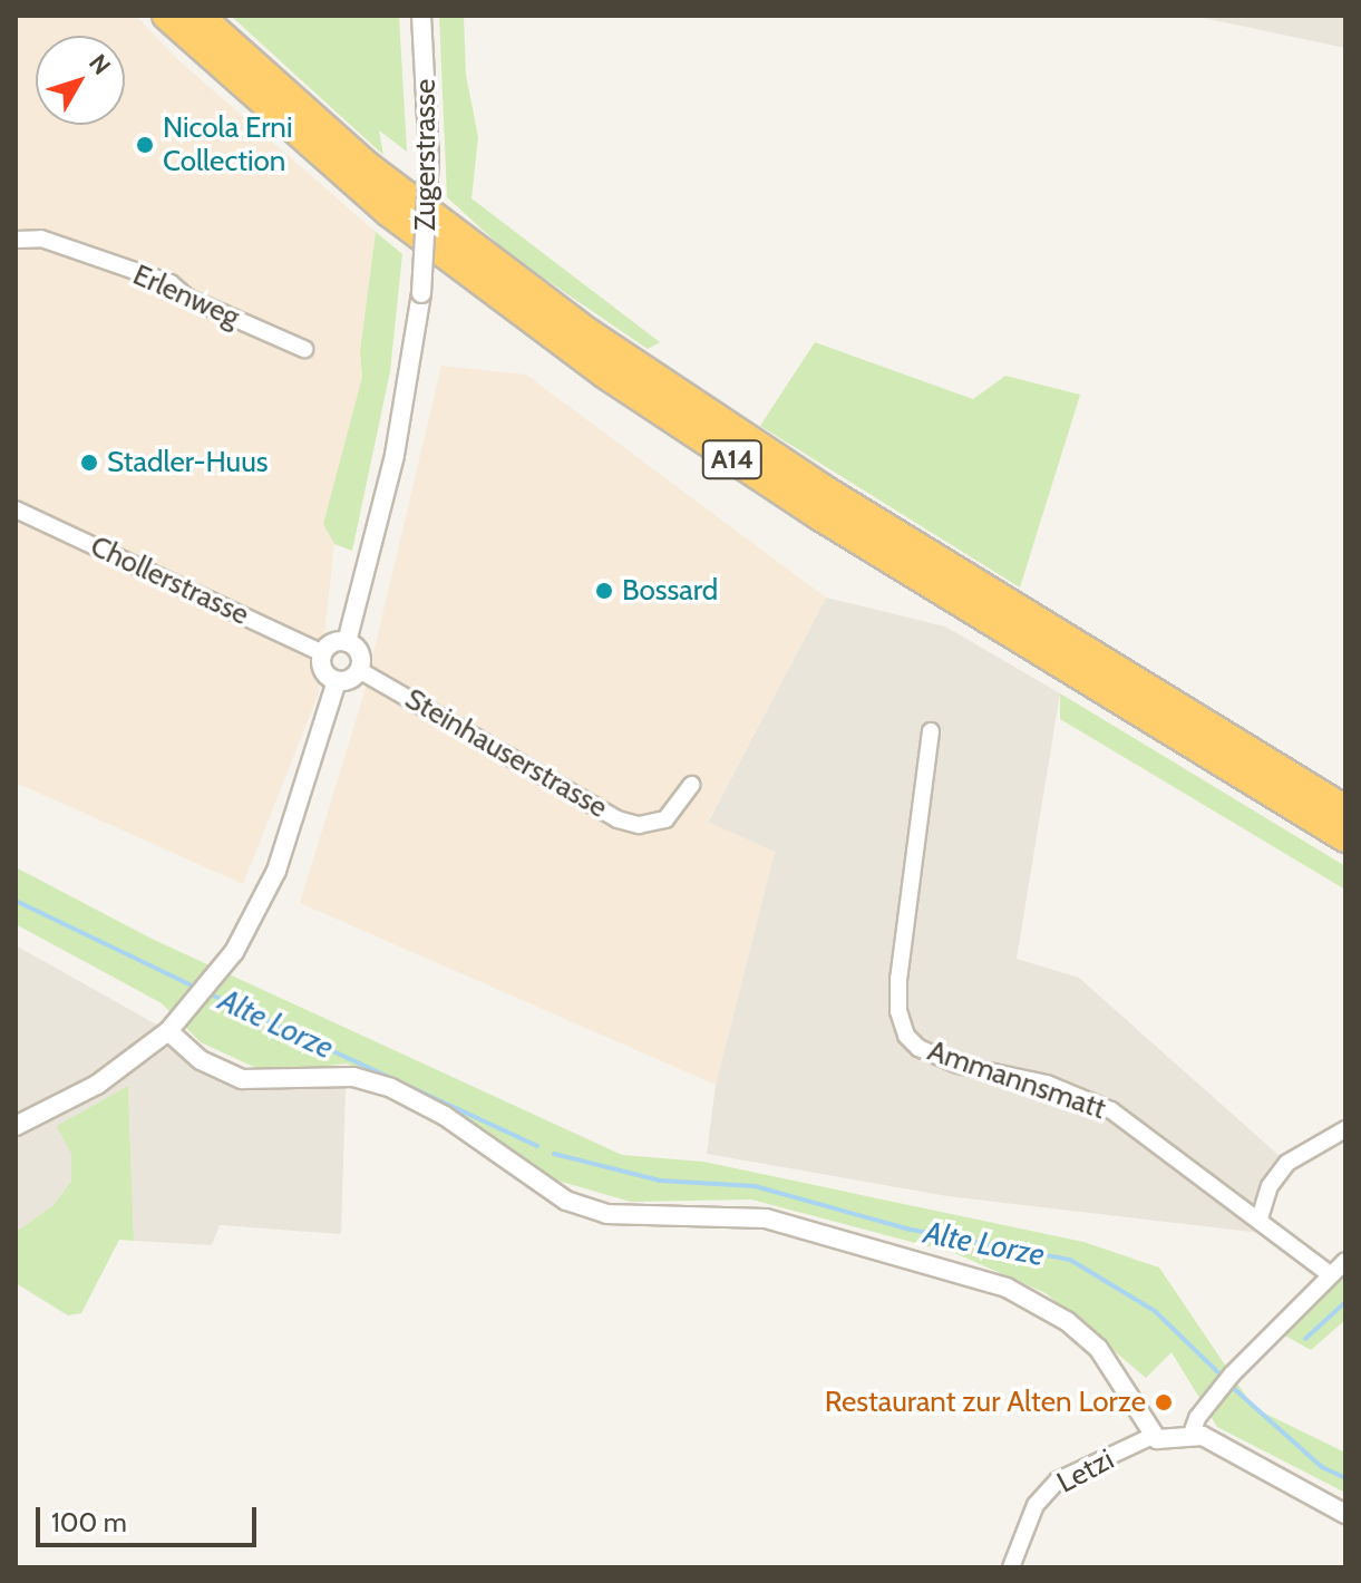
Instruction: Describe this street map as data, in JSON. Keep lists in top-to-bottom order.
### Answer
{
  "streets": {
    "highway": ["A14"],
    "street": [
      "Zugerstrasse",
      "Erlenweg",
      "Chollerstrasse",
      "Steinhauserstrasse",
      "Ammannsmatt",
      "Letzi"
    ]
  },
  "crossings": [
    ["Zugerstrasse", "Chollerstrasse"],
    ["Zugerstrasse", "Steinhauserstrasse"],
    ["Chollerstrasse", "Steinhauserstrasse"]
  ],
  "water": ["Alte Lorze"],
  "places": [
    "Nicola Erni Collection",
    "Stadler-Huus",
    "Bossard",
    "Restaurant zur Alten Lorze"
  ],
  "scale_bar": "100 m",
  "north": "top right"
}
